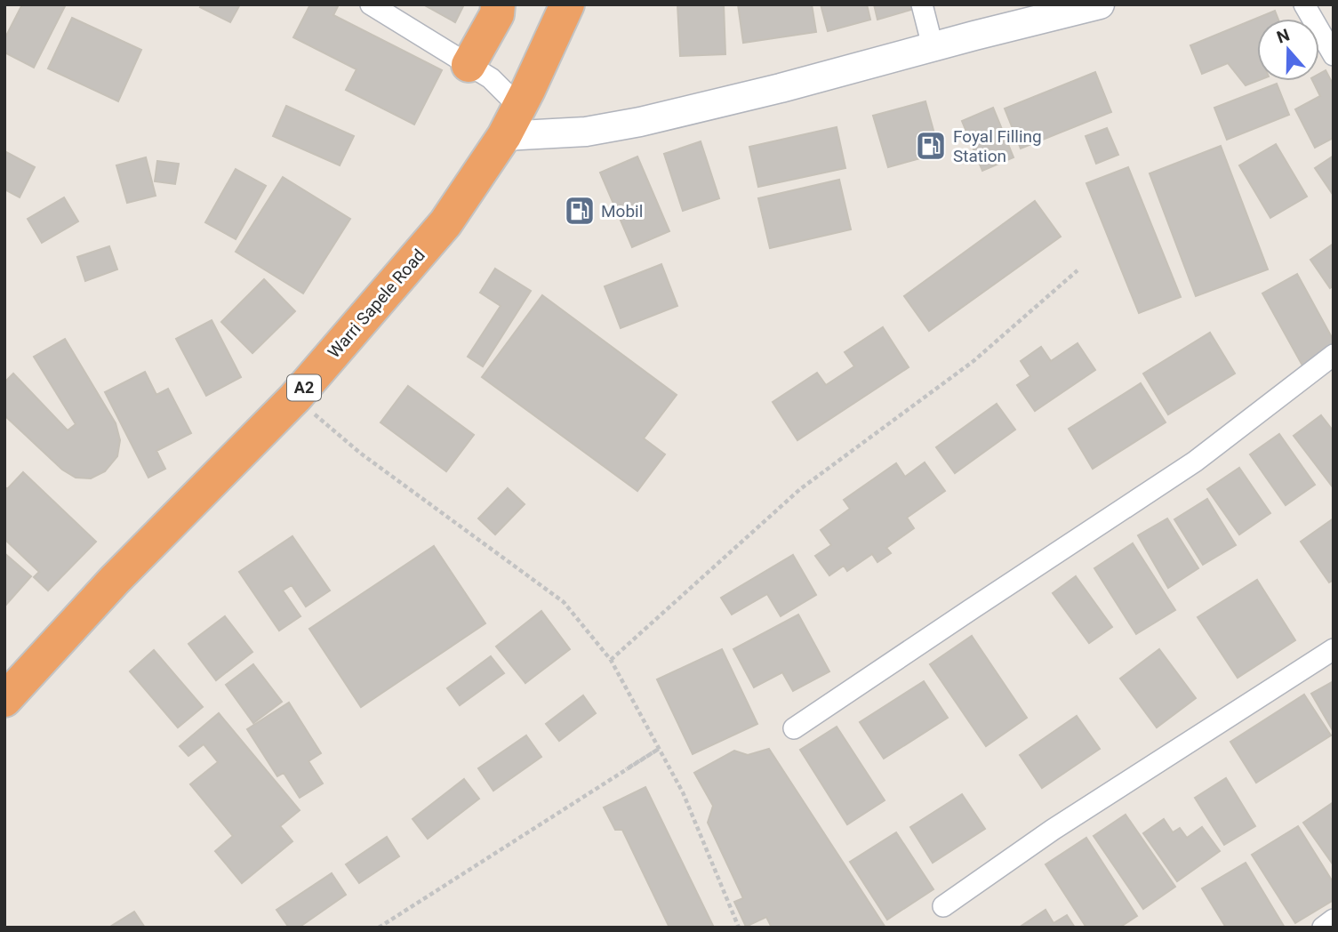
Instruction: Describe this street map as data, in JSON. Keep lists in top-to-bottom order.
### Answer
{
  "streets": {
    "highway": ["Warri Sapele Road", "A2"]
  },
  "places": {
    "fuel station": ["Foyal Filling Station", "Mobil"]
  },
  "north": "top"
}
